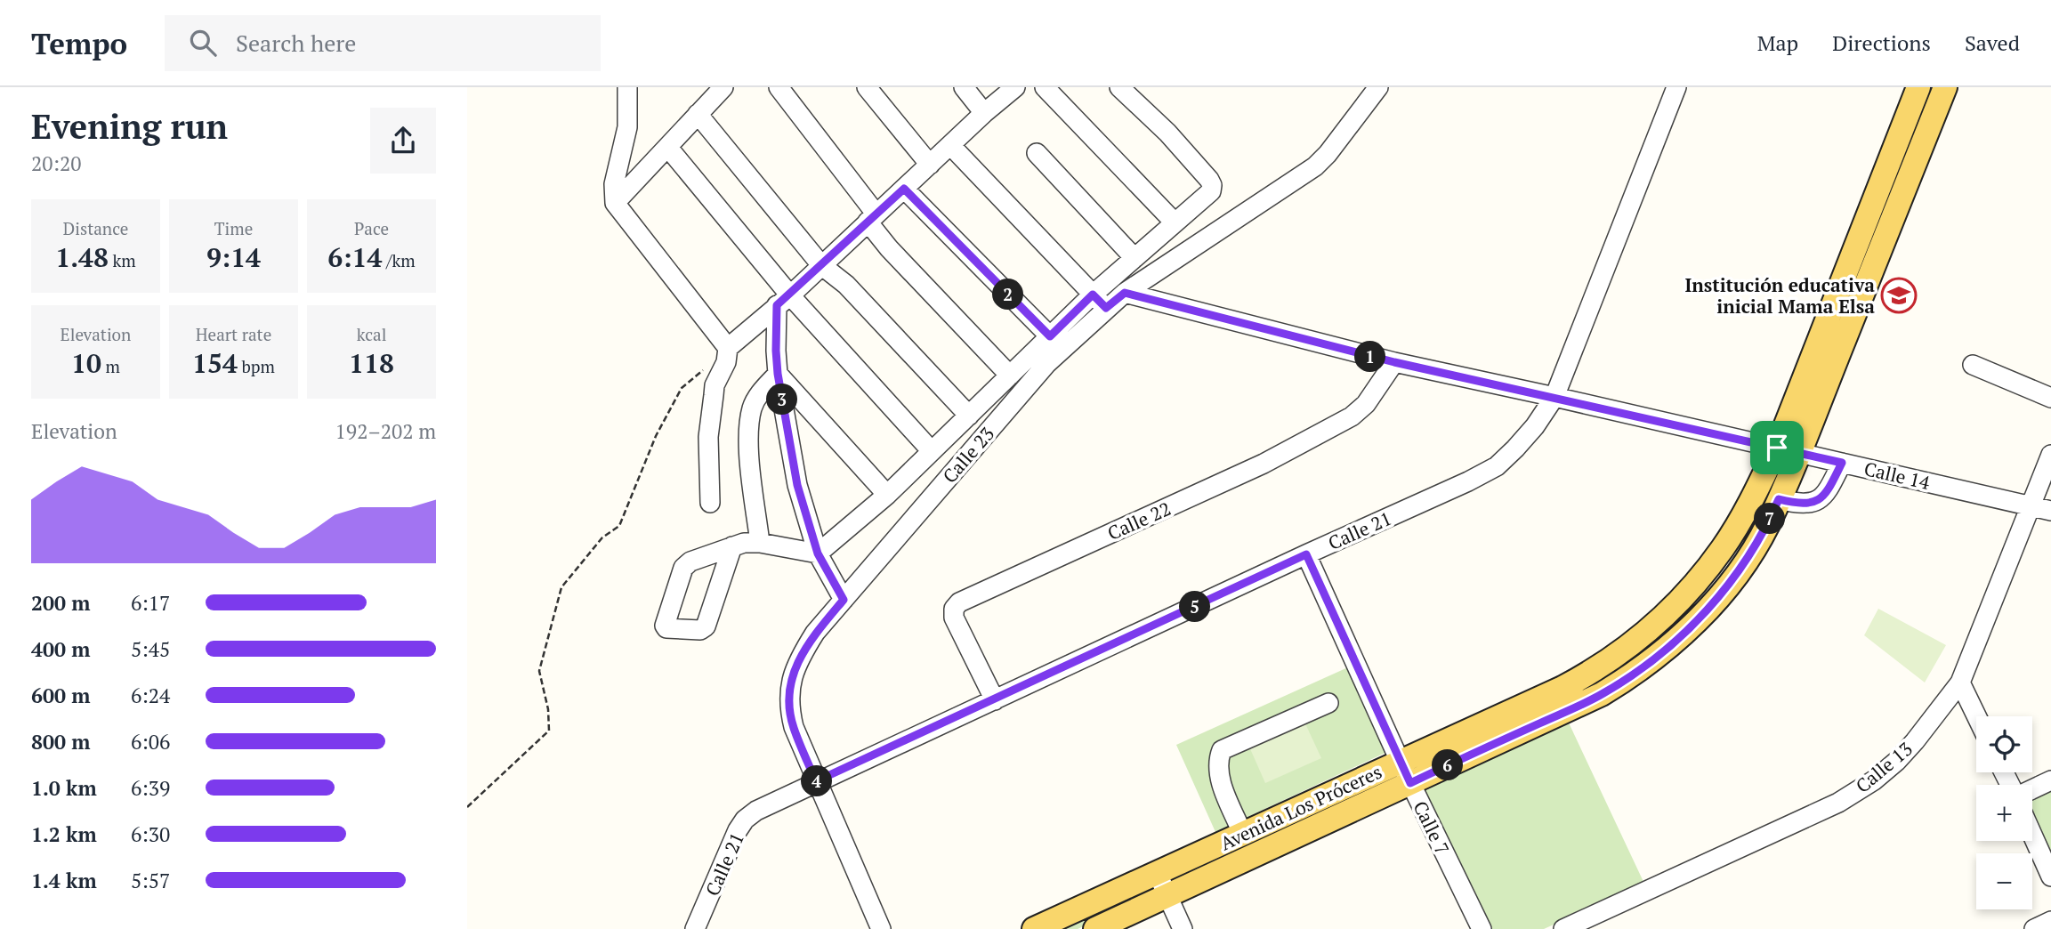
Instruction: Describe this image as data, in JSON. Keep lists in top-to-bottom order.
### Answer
{
  "streets": {
    "main road": ["Avenida Los Próceres"],
    "street": [
      "Calle 23",
      "Calle 14",
      "Calle 22",
      "Calle 21",
      "Calle 13",
      "Calle 7"
    ]
  },
  "crossings": [
    ["Calle 23", "Calle 14"],
    ["Calle 23", "Calle 21"],
    ["Calle 14", "Calle 22"],
    ["Calle 14", "Calle 21"],
    ["Calle 14", "Calle 13"],
    ["Calle 14", "Avenida Los Próceres"],
    ["Calle 22", "Calle 21"],
    ["Calle 21", "Calle 7"],
    ["Avenida Los Próceres", "Calle 7"]
  ],
  "places": {
    "school or university": ["Institución educativa inicial Mama Elsa"]
  },
  "page": {
    "header": "Tempo",
    "search": "Search here",
    "nav": ["Map", "Directions", "Saved"],
    "heading": ["Evening run", "20:20"],
    "stats": [
      ["Distance", "1.48 km"],
      ["Time", "9:14"],
      ["Pace", "6:14 /km"],
      ["Elevation", "10 m"],
      ["Heart rate", "154 bpm"],
      ["kcal", "118"]
    ],
    "pins": [
      "2",
      "1",
      "3",
      "7",
      "5",
      "6",
      "4"
    ],
    "chart": ["Elevation", "192–202 m"],
    "list": [
      {
        "name": "200 m",
        "note": "6:17"
      },
      {
        "name": "400 m",
        "note": "5:45"
      },
      {
        "name": "600 m",
        "note": "6:24"
      },
      {
        "name": "800 m",
        "note": "6:06"
      },
      {
        "name": "1.0 km",
        "note": "6:39"
      },
      {
        "name": "1.2 km",
        "note": "6:30"
      },
      {
        "name": "1.4 km",
        "note": "5:57"
      }
    ],
    "map_buttons": ["+", "−"]
  }
}
